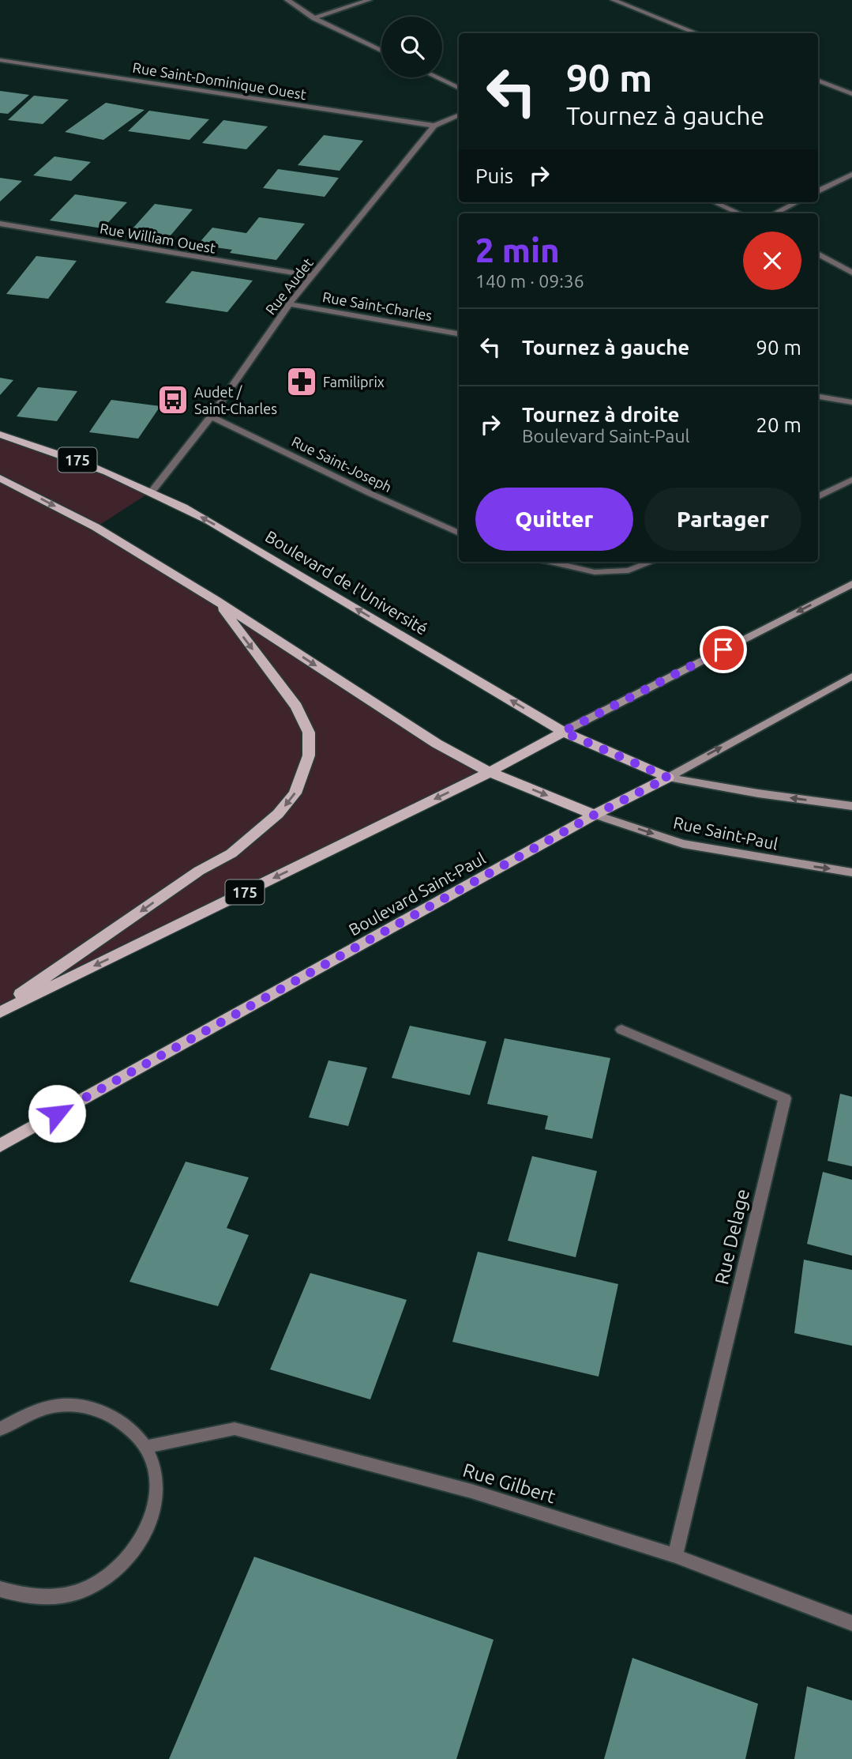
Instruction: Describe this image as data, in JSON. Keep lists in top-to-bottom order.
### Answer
{
  "streets": {
    "main road": [
      "175",
      "Boulevard de l'Université",
      "Rue Saint-Paul",
      "Boulevard Saint-Paul"
    ],
    "street": [
      "Rue Saint-Dominique Ouest",
      "Rue William Ouest",
      "Rue Audet",
      "Rue Saint-Charles",
      "Rue Saint-Joseph",
      "Rue Delage",
      "Rue Gilbert"
    ]
  },
  "crossings": [
    ["Rue Saint-Dominique Ouest", "Rue Audet"],
    ["Rue William Ouest", "Rue Audet"],
    ["Rue Audet", "Rue Saint-Charles"],
    ["Rue Audet", "Rue Saint-Joseph"],
    ["Rue Audet", "Boulevard de l'Université"],
    ["175", "Boulevard de l'Université"],
    ["Boulevard de l'Université", "Boulevard Saint-Paul"],
    ["Rue Saint-Paul", "Boulevard Saint-Paul"],
    ["Rue Delage", "Rue Gilbert"]
  ],
  "places": {
    "pharmacy": ["Familiprix"],
    "bus stop": ["Audet / Saint-Charles"]
  },
  "page": {
    "turn": ["90 m", "Tournez à gauche"],
    "then": "Puis",
    "heading": ["2 min", "140 m · 09:36"],
    "list": [
      {
        "name": "Tournez à gauche",
        "value": "90 m"
      },
      {
        "name": "Tournez à droite",
        "note": "Boulevard Saint-Paul",
        "value": "20 m"
      }
    ],
    "buttons": ["Quitter", "Partager"]
  }
}
